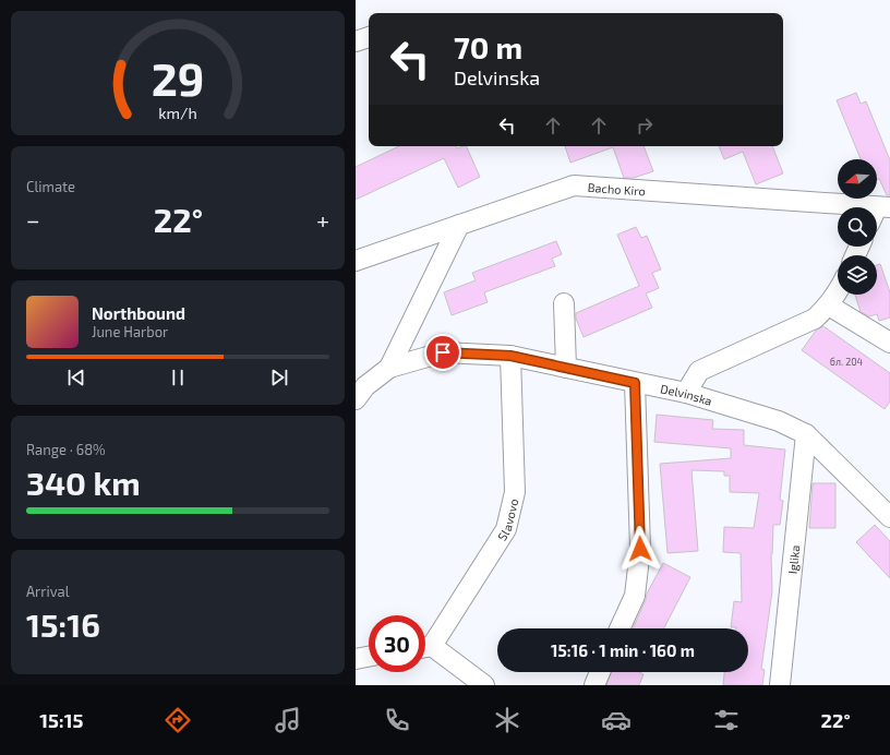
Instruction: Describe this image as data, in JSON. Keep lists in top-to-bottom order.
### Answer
{
  "streets": {
    "street": [
      "Bacho Kiro",
      "Delvinska",
      "Slavovo",
      "Iglika"
    ]
  },
  "crossings": [
    ["Delvinska", "Slavovo"],
    ["Delvinska", "Iglika"]
  ],
  "house_numbers": ["бл. 204"],
  "north": "left",
  "page": {
    "turn": ["70 m", "Delvinska"],
    "tile": [
      "Climate",
      ["Range · 68%", "340 km"],
      ["Arrival", "15:16"]
    ],
    "heat": ["−", "22°", "+"],
    "song": ["Northbound", "June Harbor"],
    "limit": "30",
    "trip": "15:16 · 1 min · 160 m",
    "tabs": ["15:15", "22°"],
    "gauge": ["29", "km/h"]
  }
}
